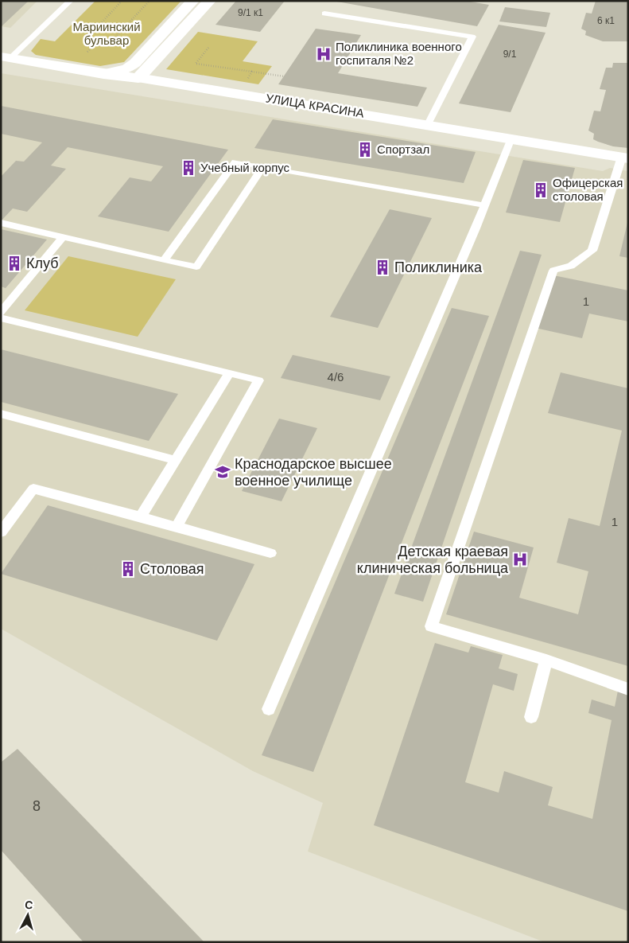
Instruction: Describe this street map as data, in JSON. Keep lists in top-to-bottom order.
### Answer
{
  "streets": {
    "street": ["УЛИЦА КРАСИНА"]
  },
  "parks": ["Мариинский бульвар"],
  "places": {
    "hospital": ["Поликлиника военного госпиталя №2", "Детская краевая клиническая больница"],
    "building": [
      "Спортзал",
      "Учебный корпус",
      "Офицерская столовая",
      "Клуб",
      "Поликлиника",
      "Столовая"
    ],
    "school or university": ["Краснодарское высшее военное училище"]
  },
  "house_numbers": [
    "9/1 к1",
    "6 к1",
    "9/1",
    "1",
    "4/6",
    "1",
    "8"
  ],
  "north": "top"
}
